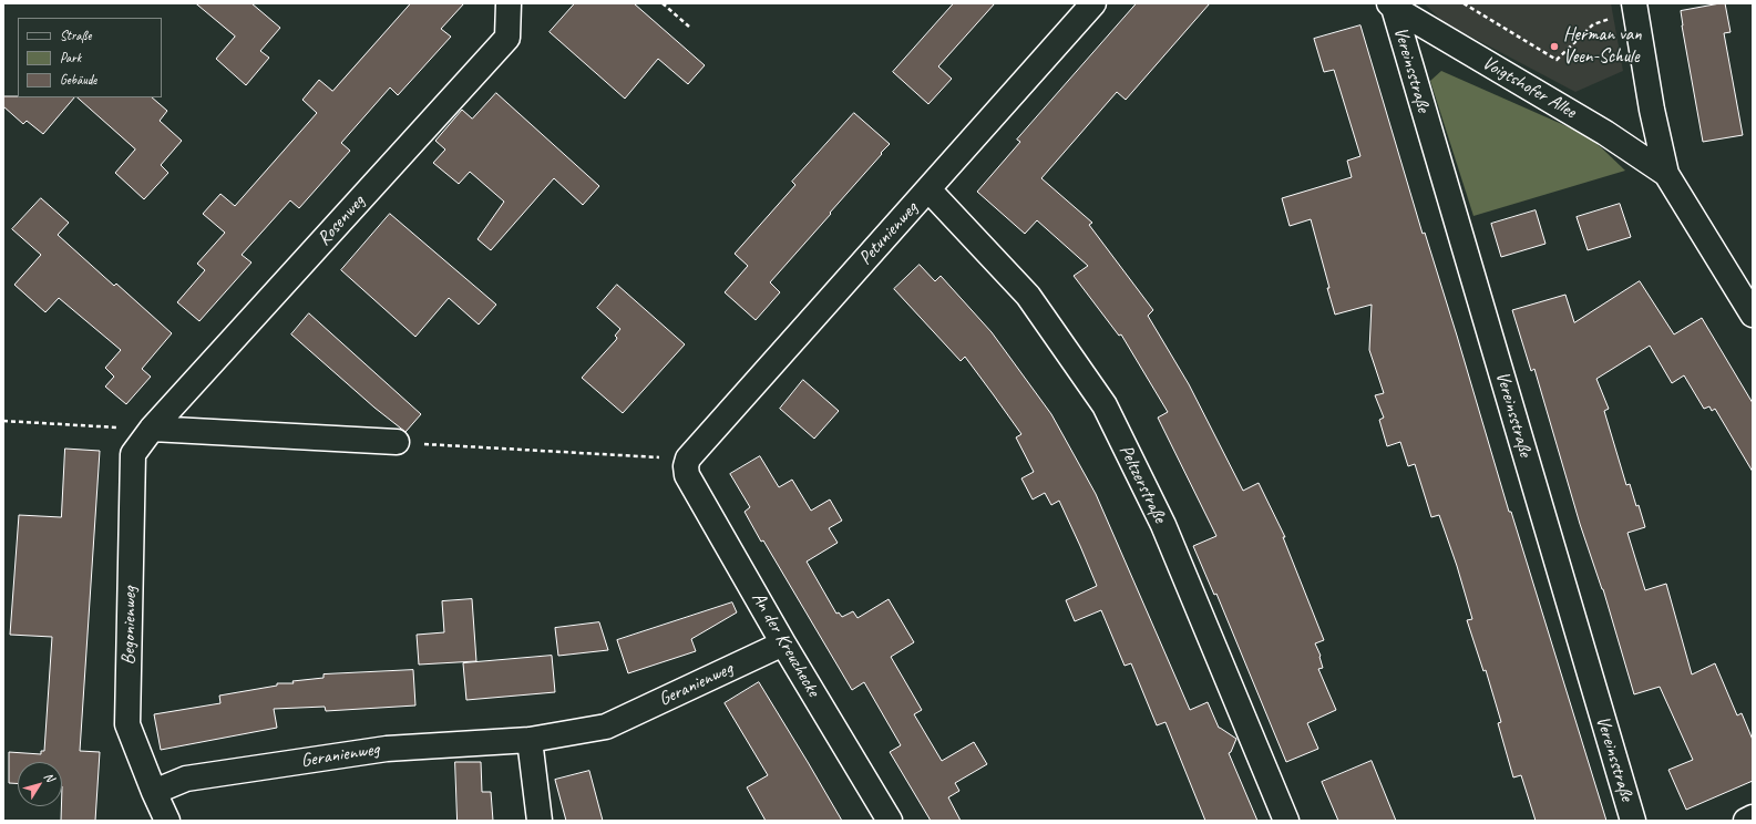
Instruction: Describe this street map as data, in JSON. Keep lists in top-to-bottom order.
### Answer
{
  "streets": {
    "street": [
      "Vereinsstraße",
      "Voigtshofer Allee",
      "Rosenweg",
      "Petunienweg",
      "Peltzerstraße",
      "Begonienweg",
      "An der Kreuzhecke",
      "Geranienweg"
    ]
  },
  "crossings": [
    ["Vereinsstraße", "Voigtshofer Allee"],
    ["Rosenweg", "Begonienweg"],
    ["Petunienweg", "Peltzerstraße"],
    ["Petunienweg", "An der Kreuzhecke"],
    ["Begonienweg", "Geranienweg"],
    ["An der Kreuzhecke", "Geranienweg"]
  ],
  "places": ["Herman van Veen-Schule"],
  "legend": ["Straße", "Park", "Gebäude"],
  "north": "top right"
}
